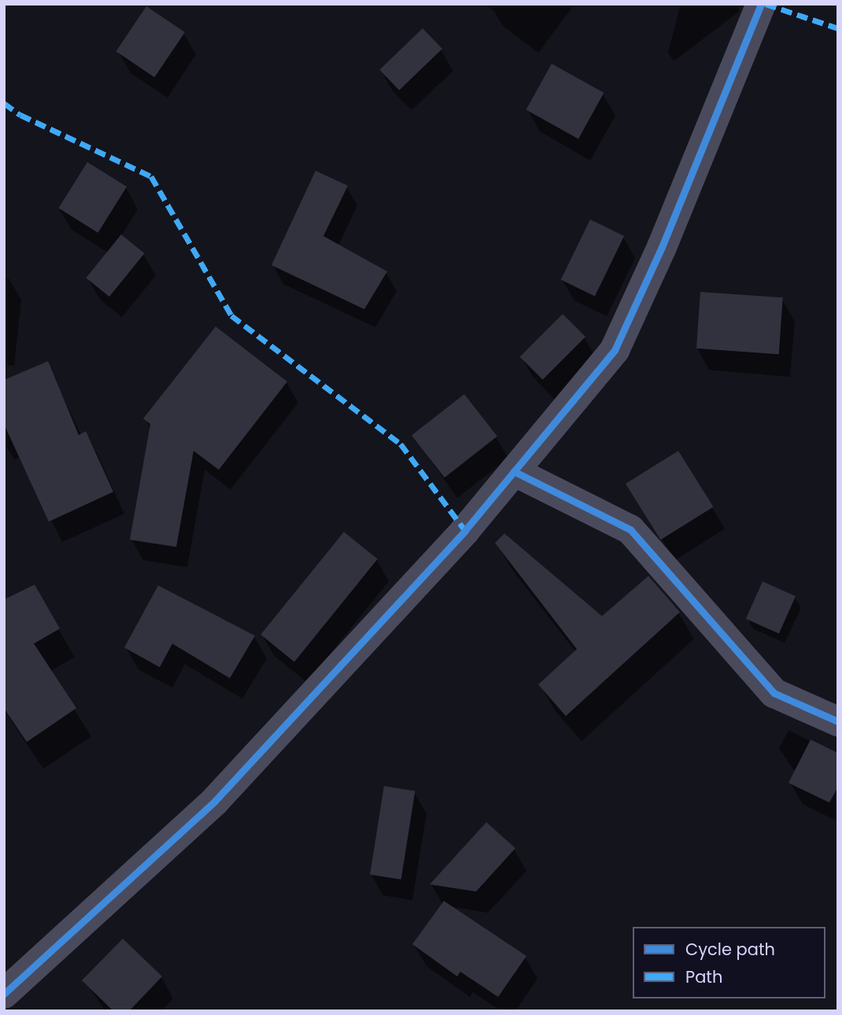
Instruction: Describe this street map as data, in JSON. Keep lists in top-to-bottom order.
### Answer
{
  "legend": ["Cycle path", "Path"]
}
